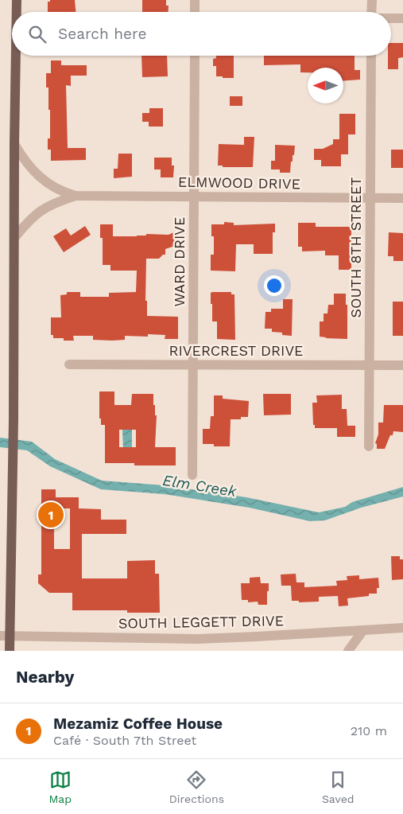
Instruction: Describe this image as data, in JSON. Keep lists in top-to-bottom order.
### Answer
{
  "streets": {
    "street": [
      "ELMWOOD DRIVE",
      "SOUTH 8TH STREET",
      "WARD DRIVE",
      "RIVERCREST DRIVE",
      "SOUTH LEGGETT DRIVE"
    ]
  },
  "crossings": [
    ["ELMWOOD DRIVE", "SOUTH 8TH STREET"],
    ["ELMWOOD DRIVE", "WARD DRIVE"],
    ["SOUTH 8TH STREET", "RIVERCREST DRIVE"],
    ["WARD DRIVE", "RIVERCREST DRIVE"]
  ],
  "water": ["Elm Creek"],
  "north": "left",
  "page": {
    "search": "Search here",
    "pins": "1",
    "heading": "Nearby",
    "list": [
      {
        "mark": "1",
        "name": "Mezamiz Coffee House",
        "note": "Café · South 7th Street",
        "value": "210 m"
      }
    ],
    "nav": ["Map", "Directions", "Saved"]
  }
}
